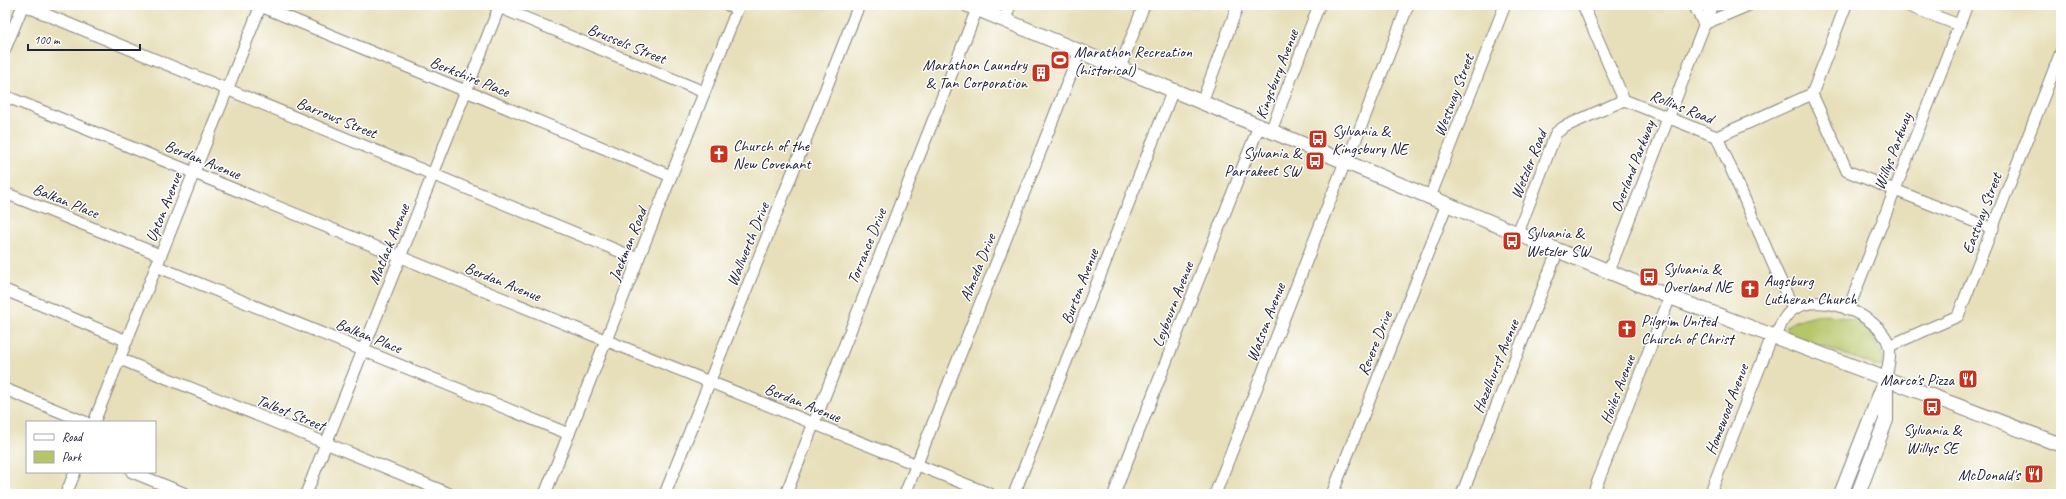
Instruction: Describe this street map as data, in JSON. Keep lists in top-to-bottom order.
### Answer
{
  "streets": {
    "street": [
      "Brussels Street",
      "Kingsbury Avenue",
      "Berkshire Place",
      "Westway Street",
      "Rollins Road",
      "Barrows Street",
      "Willys Parkway",
      "Berdan Avenue",
      "Wetzler Road",
      "Overland Parkway",
      "Balkan Place",
      "Upton Avenue",
      "Eastway Street",
      "Matlack Avenue",
      "Jackman Road",
      "Wallwerth Drive",
      "Torrance Drive",
      "Almeda Drive",
      "Burton Avenue",
      "Leybourn Avenue",
      "Watson Avenue",
      "Revere Drive",
      "Hazelhurst Avenue",
      "Hoiles Avenue",
      "Homewood Avenue",
      "Talbot Street"
    ]
  },
  "crossings": [
    ["Brussels Street", "Matlack Avenue"],
    ["Brussels Street", "Jackman Road"],
    ["Kingsbury Avenue", "Leybourn Avenue"],
    ["Berkshire Place", "Upton Avenue"],
    ["Berkshire Place", "Matlack Avenue"],
    ["Berkshire Place", "Jackman Road"],
    ["Rollins Road", "Wetzler Road"],
    ["Rollins Road", "Overland Parkway"],
    ["Rollins Road", "Homewood Avenue"],
    ["Barrows Street", "Upton Avenue"],
    ["Barrows Street", "Matlack Avenue"],
    ["Barrows Street", "Jackman Road"],
    ["Berdan Avenue", "Upton Avenue"],
    ["Berdan Avenue", "Matlack Avenue"],
    ["Berdan Avenue", "Jackman Road"],
    ["Berdan Avenue", "Wallwerth Drive"],
    ["Berdan Avenue", "Torrance Drive"],
    ["Berdan Avenue", "Almeda Drive"],
    ["Balkan Place", "Upton Avenue"],
    ["Balkan Place", "Matlack Avenue"],
    ["Balkan Place", "Jackman Road"],
    ["Upton Avenue", "Talbot Street"],
    ["Matlack Avenue", "Talbot Street"]
  ],
  "places": {
    "sports": ["Marathon Recreation (historical)"],
    "building": ["Marathon Laundry & Tan Corporation"],
    "bus stop": [
      "Sylvania & Kingsbury NE",
      "Sylvania & Parrakeet SW",
      "Sylvania & Wetzler SW",
      "Sylvania & Overland NE",
      "Sylvania & Willys SE"
    ],
    "church": ["Church of the New Covenant", "Augsburg Lutheran Church", "Pilgrim United Church of Christ"],
    "restaurant": ["Marco's Pizza", "McDonald's"]
  },
  "legend": ["Road", "Park"],
  "scale_bar": "100 m"
}
